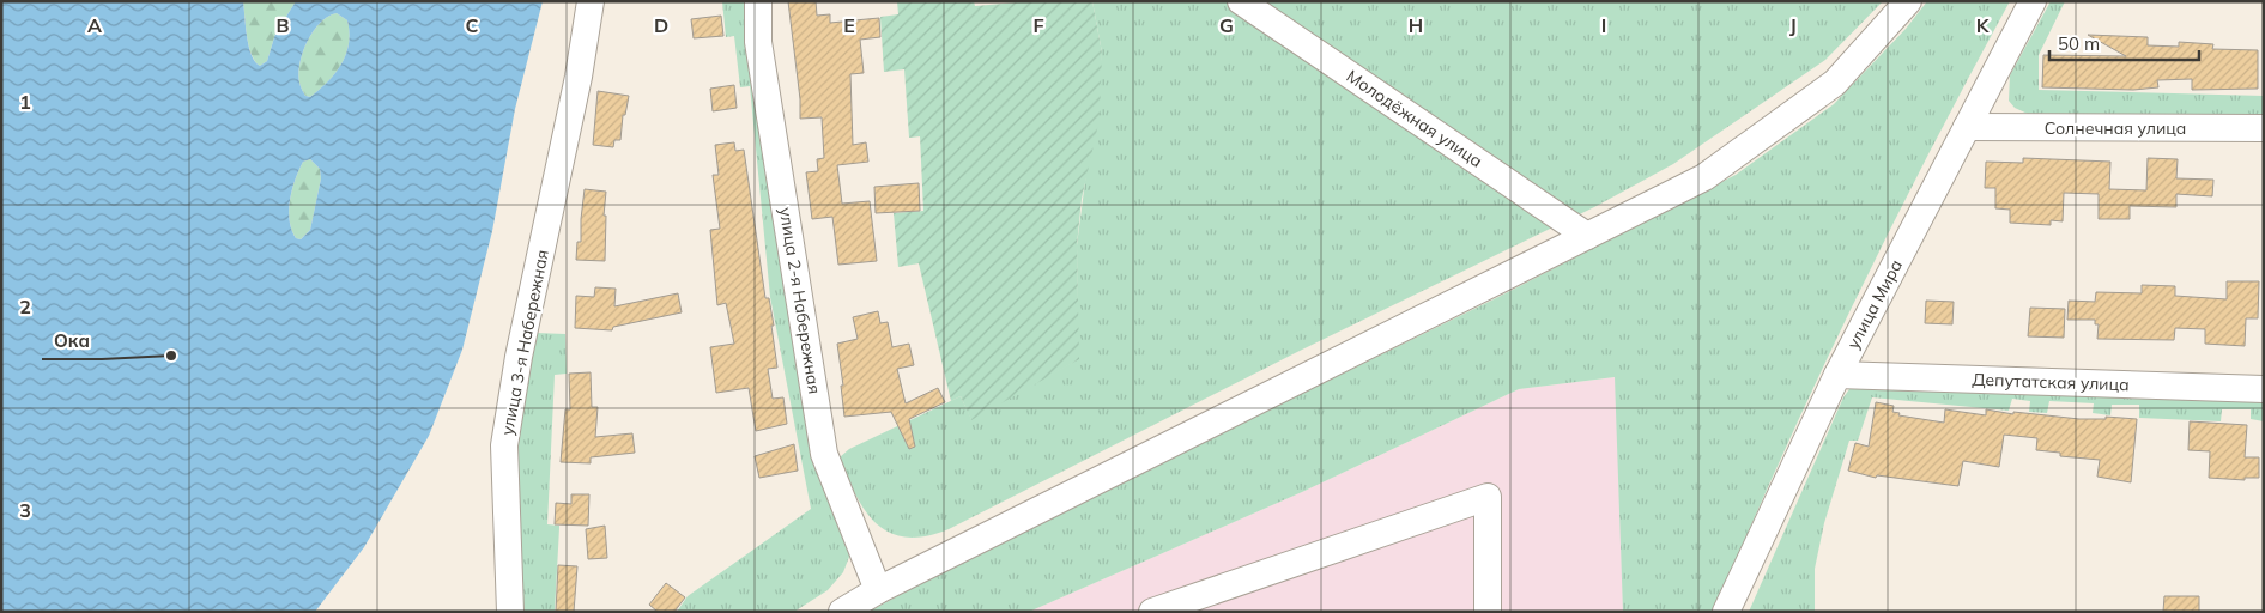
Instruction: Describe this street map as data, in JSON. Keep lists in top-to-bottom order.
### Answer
{
  "streets": {
    "street": [
      "Молодёжная улица",
      "Солнечная улица",
      "улица 2-я Набережная",
      "улица Мира",
      "улица 3-я Набережная",
      "Депутатская улица"
    ]
  },
  "crossings": [
    ["Солнечная улица", "улица Мира"],
    ["улица Мира", "Депутатская улица"]
  ],
  "places": ["Ока"],
  "scale_bar": "50 m",
  "grid": {
    "columns": [
      "A",
      "B",
      "C",
      "D",
      "E",
      "F",
      "G",
      "H",
      "I",
      "J",
      "K"
    ],
    "rows": ["1", "2", "3"]
  }
}
